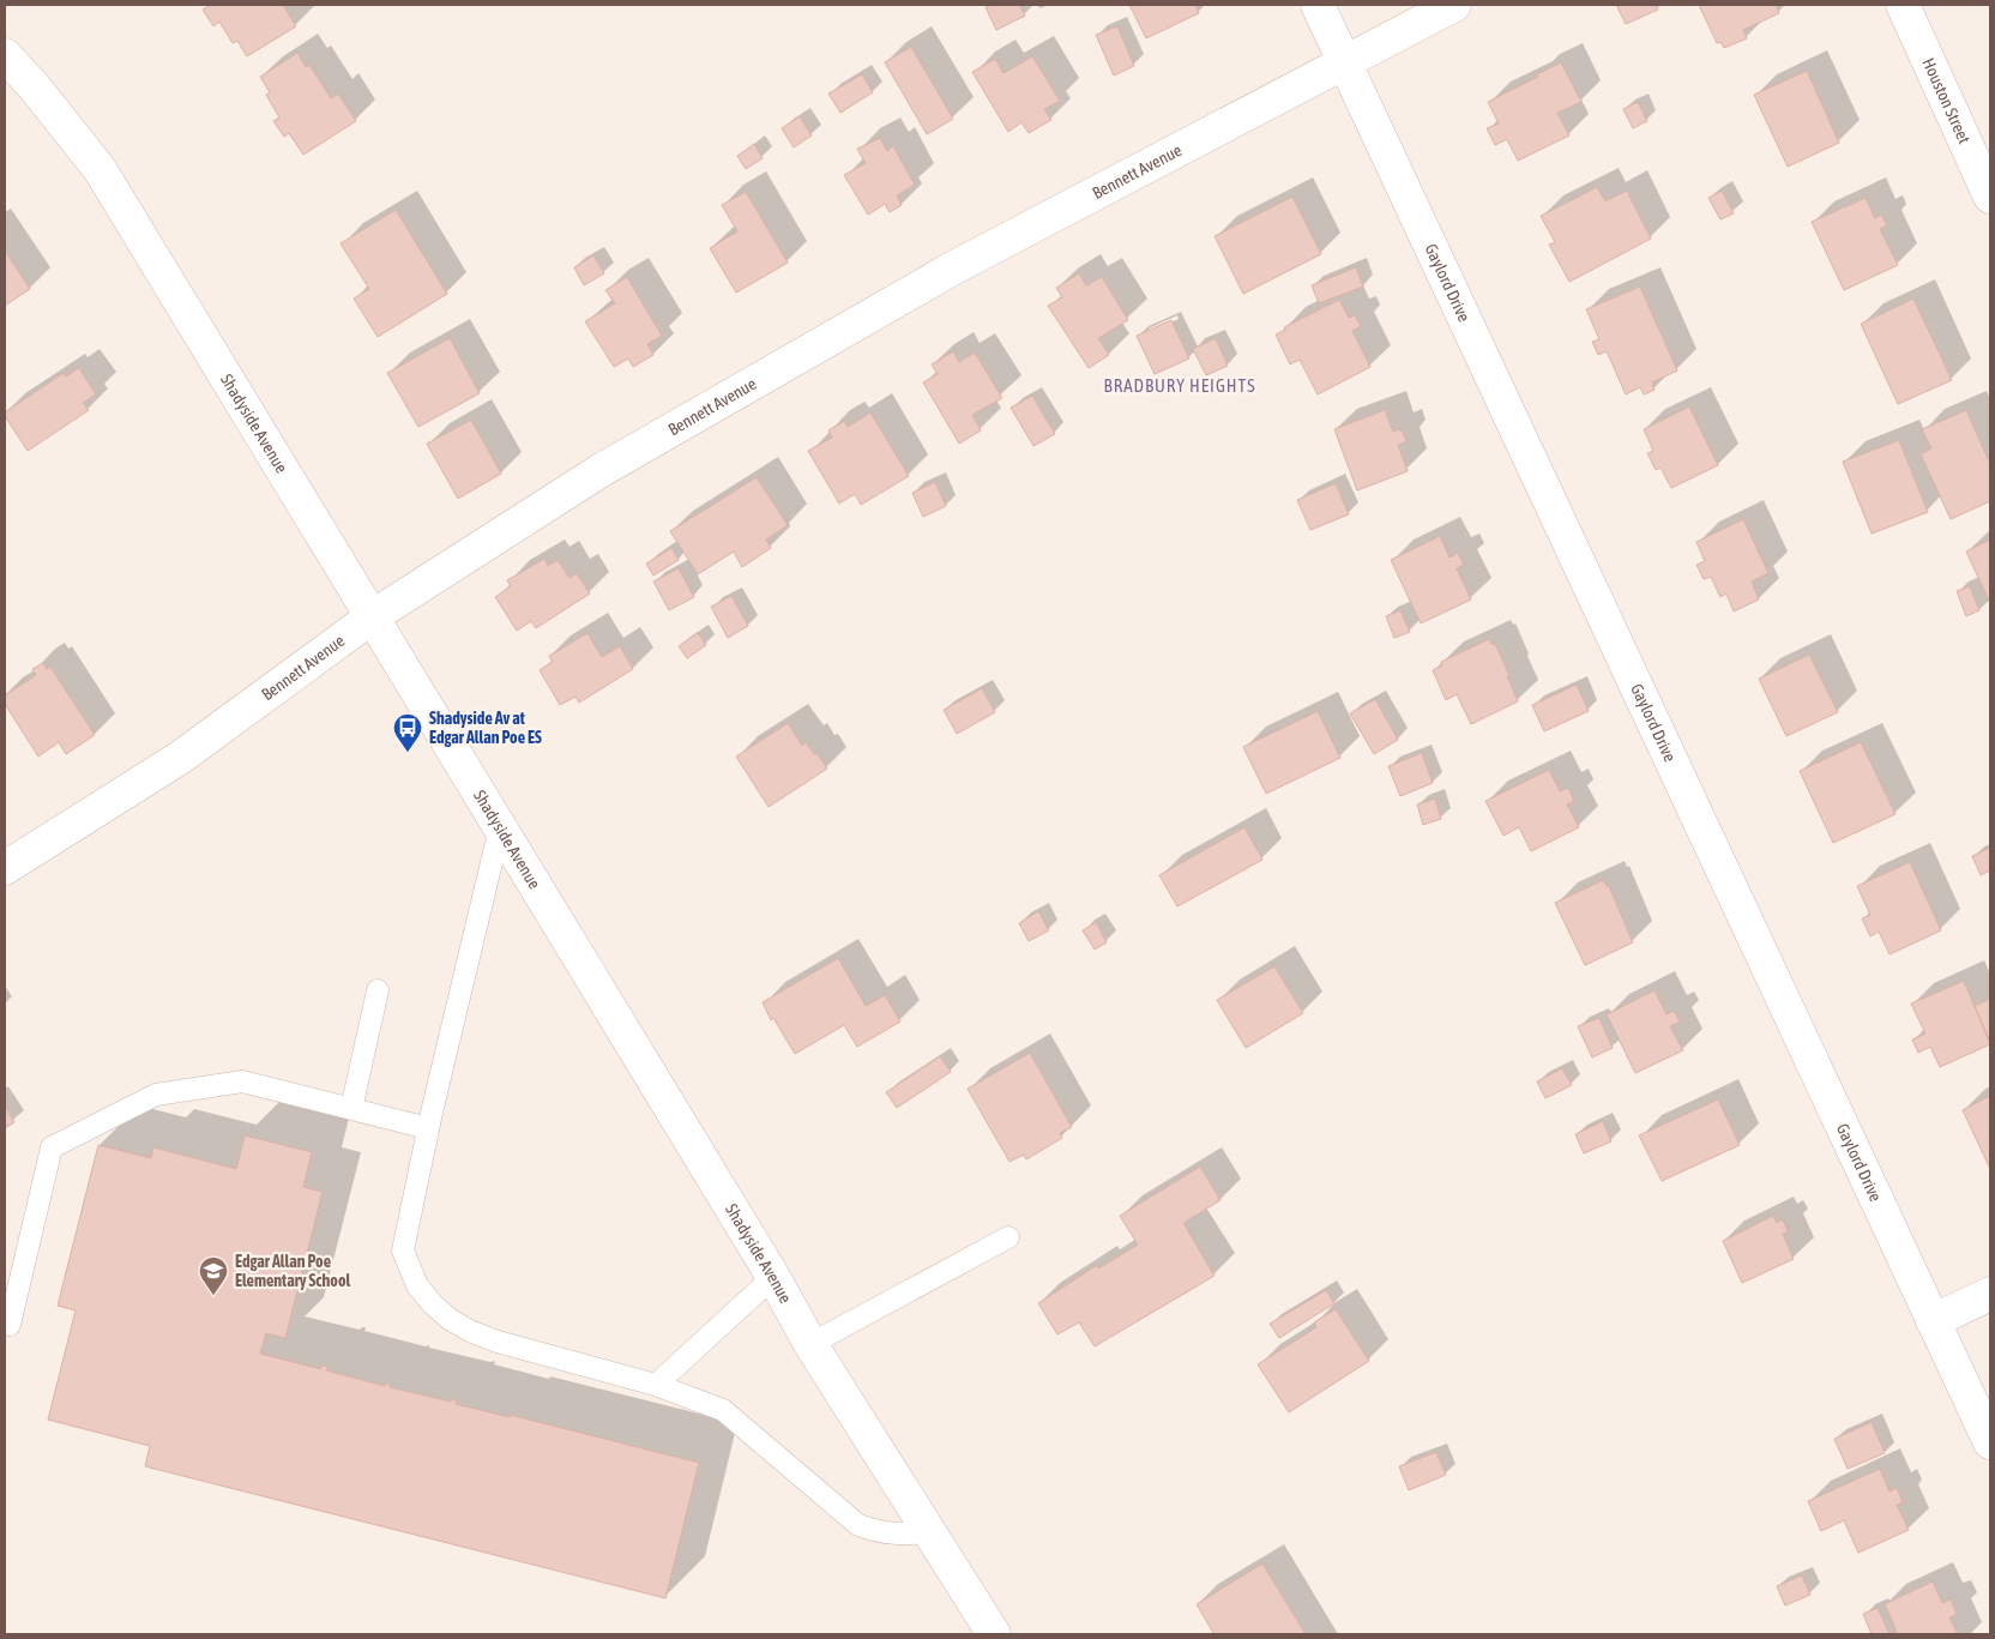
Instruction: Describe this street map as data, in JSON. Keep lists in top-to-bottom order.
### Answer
{
  "streets": {
    "street": [
      "Houston Street",
      "Bennett Avenue",
      "Gaylord Drive",
      "Shadyside Avenue"
    ]
  },
  "crossings": [
    ["Bennett Avenue", "Gaylord Drive"],
    ["Bennett Avenue", "Shadyside Avenue"]
  ],
  "districts": ["BRADBURY HEIGHTS"],
  "places": {
    "bus stop": ["Shadyside Av at Edgar Allan Poe ES"],
    "school or university": ["Edgar Allan Poe Elementary School"]
  }
}
